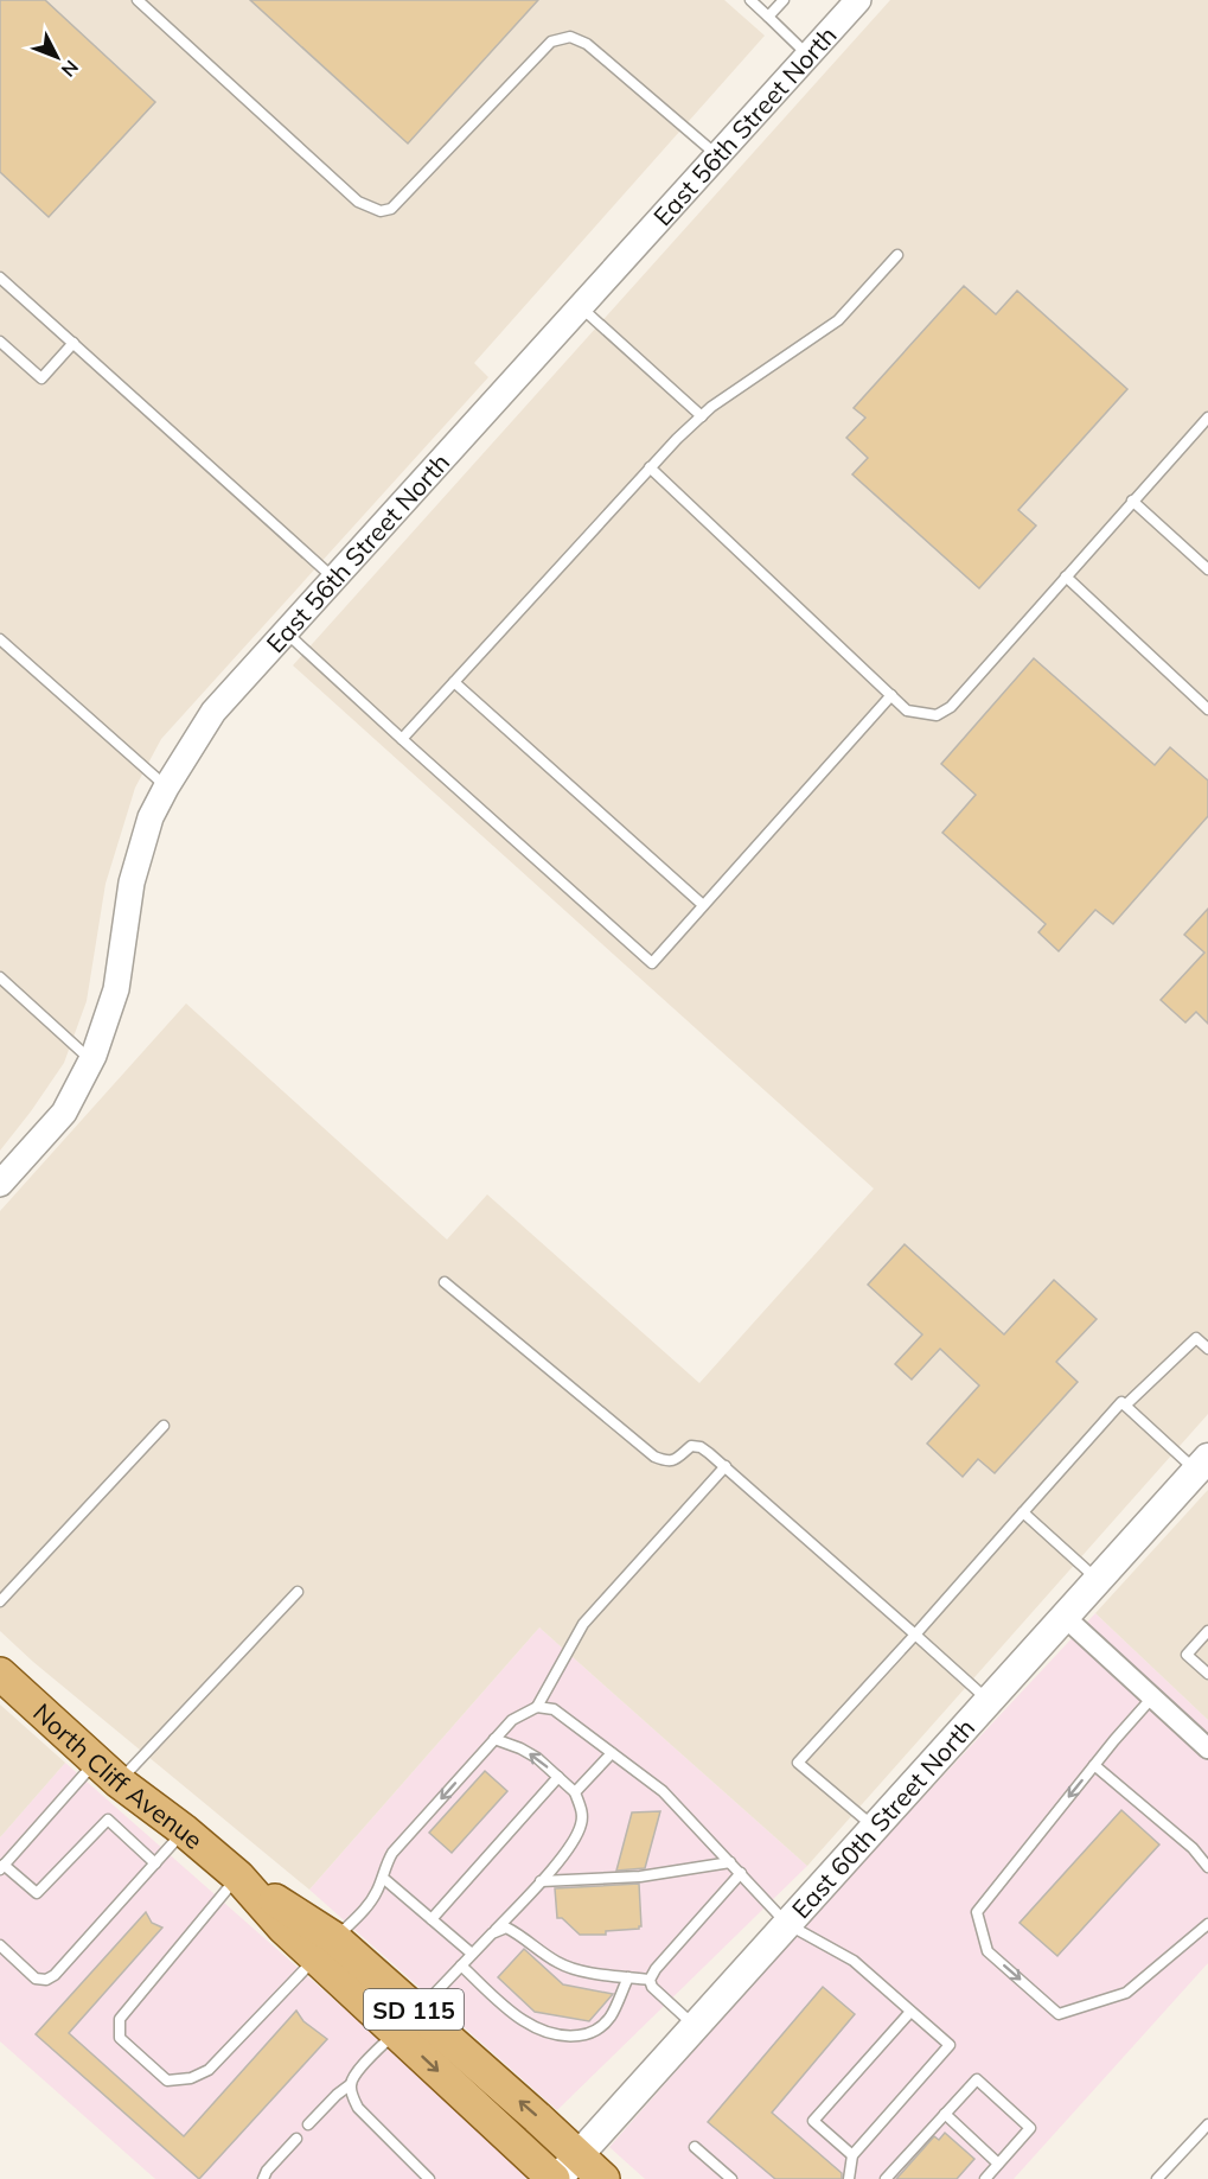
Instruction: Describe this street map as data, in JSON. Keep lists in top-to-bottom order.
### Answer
{
  "streets": {
    "main road": ["North Cliff Avenue", "East 60th Street North", "SD 115"],
    "street": ["East 56th Street North"]
  },
  "crossings": [
    ["North Cliff Avenue", "East 60th Street North"]
  ],
  "north": "bottom right"
}
